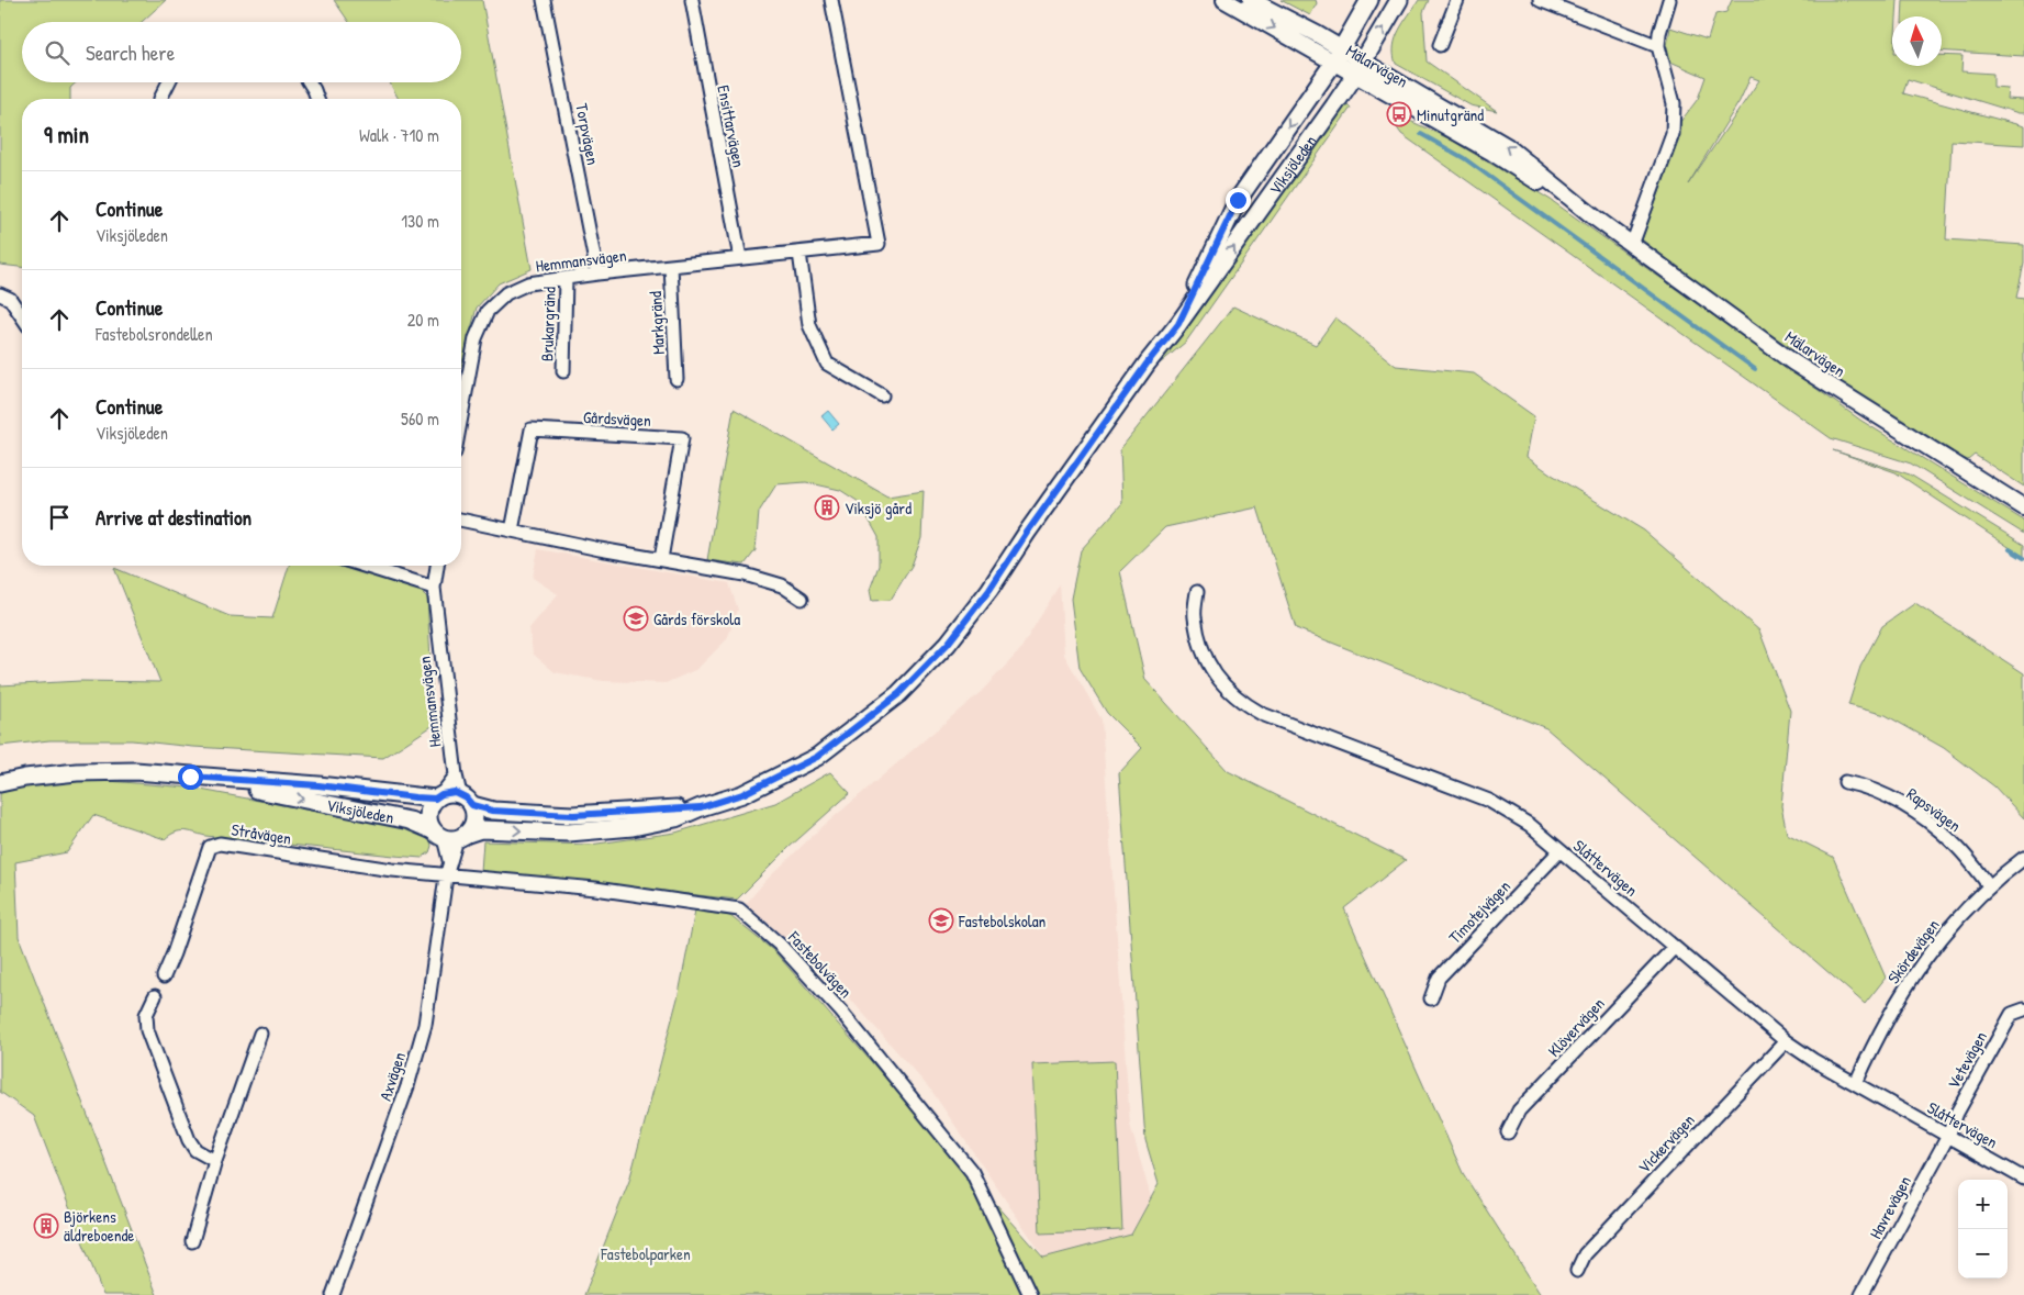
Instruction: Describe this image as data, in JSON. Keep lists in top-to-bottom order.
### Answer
{
  "streets": {
    "main road": ["Viksjöleden"],
    "street": [
      "Mälarvägen",
      "Ensittarvägen",
      "Torpvägen",
      "Hemmansvägen",
      "Markgränd",
      "Brukargränd",
      "Gårdsvägen",
      "Rapsvägen",
      "Stråvägen",
      "Slåttervägen",
      "Timotejvägen",
      "Skördevägen",
      "Fastebolvägen",
      "Klövervägen",
      "Vetevägen",
      "Axvägen",
      "Vickervägen",
      "Havrevägen"
    ]
  },
  "crossings": [
    ["Mälarvägen", "Viksjöleden"],
    ["Ensittarvägen", "Hemmansvägen"],
    ["Torpvägen", "Hemmansvägen"],
    ["Viksjöleden", "Hemmansvägen"],
    ["Viksjöleden", "Axvägen"],
    ["Hemmansvägen", "Markgränd"],
    ["Hemmansvägen", "Brukargränd"],
    ["Hemmansvägen", "Axvägen"],
    ["Rapsvägen", "Skördevägen"],
    ["Stråvägen", "Fastebolvägen"],
    ["Stråvägen", "Axvägen"],
    ["Slåttervägen", "Timotejvägen"],
    ["Slåttervägen", "Skördevägen"],
    ["Slåttervägen", "Klövervägen"],
    ["Slåttervägen", "Vetevägen"],
    ["Slåttervägen", "Vickervägen"],
    ["Slåttervägen", "Havrevägen"],
    ["Fastebolvägen", "Axvägen"],
    ["Vetevägen", "Havrevägen"]
  ],
  "parks": ["Fastebolparken"],
  "places": {
    "bus stop": ["Minutgränd"],
    "building": ["Viksjö gård", "Björkens äldreboende"],
    "school or university": ["Gårds förskola", "Fastebolskolan"]
  },
  "north": "top",
  "page": {
    "search": "Search here",
    "heading": ["9 min", "Walk · 710 m"],
    "list": [
      ["Continue", "Viksjöleden", "130 m"],
      ["Continue", "Fastebolsrondellen", "20 m"],
      ["Continue", "Viksjöleden", "560 m"],
      "Arrive at destination"
    ],
    "map_buttons": ["+", "−"]
  }
}
